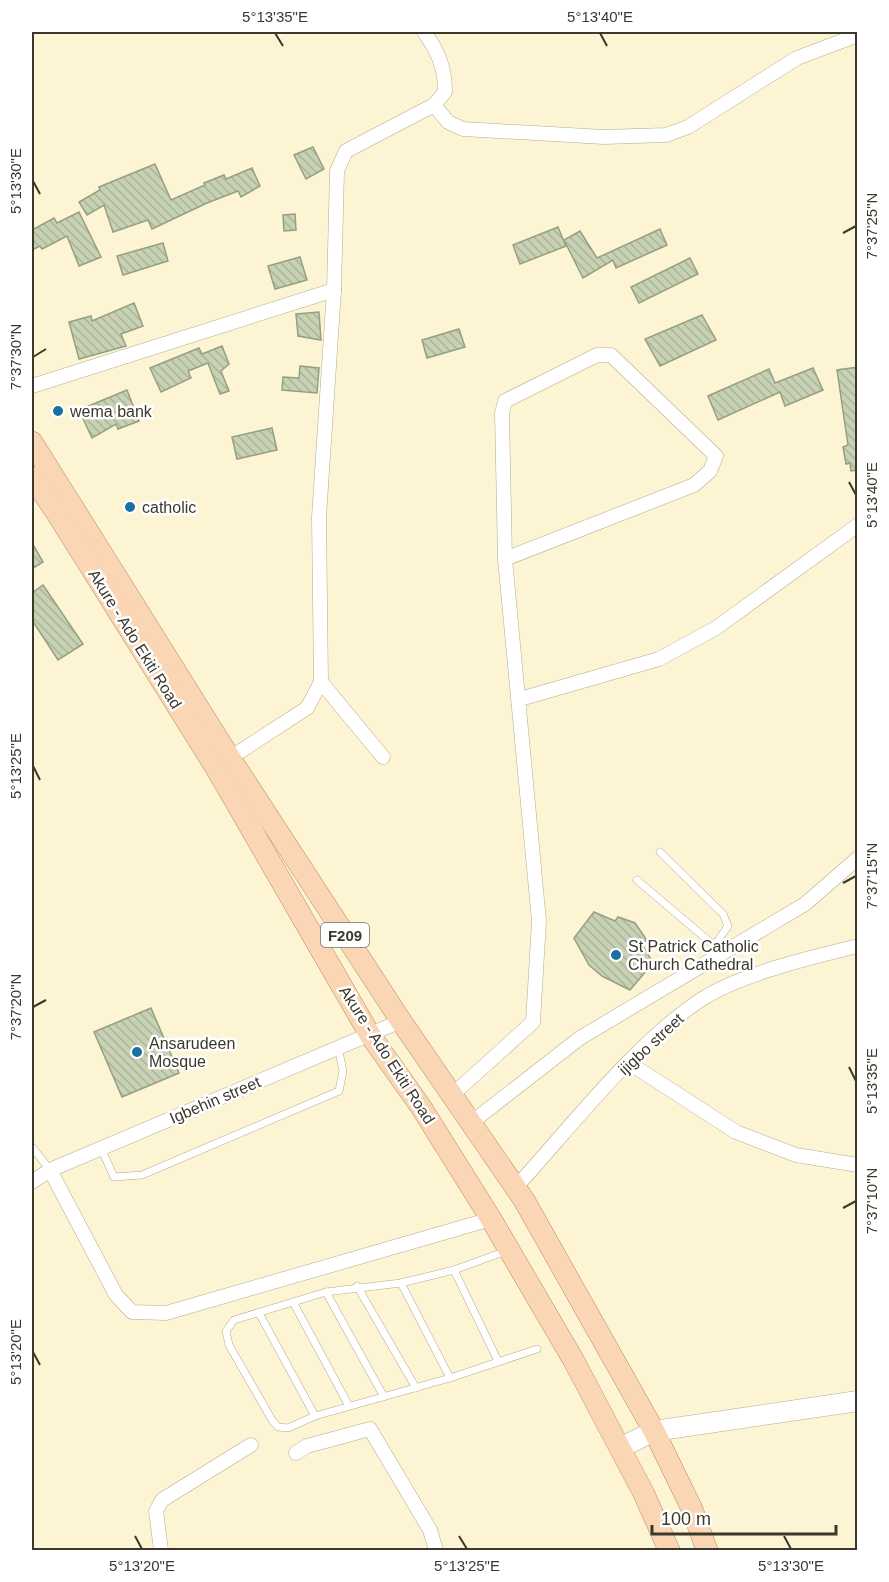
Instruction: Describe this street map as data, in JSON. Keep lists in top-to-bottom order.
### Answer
{
  "streets": {
    "main road": ["Akure - Ado Ekiti Road", "F209"],
    "street": ["ijigbo street", "Igbehin street"]
  },
  "crossings": [
    ["Akure - Ado Ekiti Road", "F209"],
    ["Akure - Ado Ekiti Road", "ijigbo street"],
    ["Akure - Ado Ekiti Road", "Igbehin street"]
  ],
  "places": [
    "wema bank",
    "catholic",
    "St Patrick Catholic Church Cathedral",
    "Ansarudeen Mosque"
  ],
  "scale_bar": "100 m",
  "coordinates": [
    "5°13'35\"E",
    "5°13'40\"E",
    "5°13'30\"E",
    "7°37'25\"N",
    "7°37'30\"N",
    "5°13'25\"E",
    "7°37'15\"N",
    "7°37'20\"N",
    "7°37'10\"N",
    "5°13'20\"E"
  ]
}
